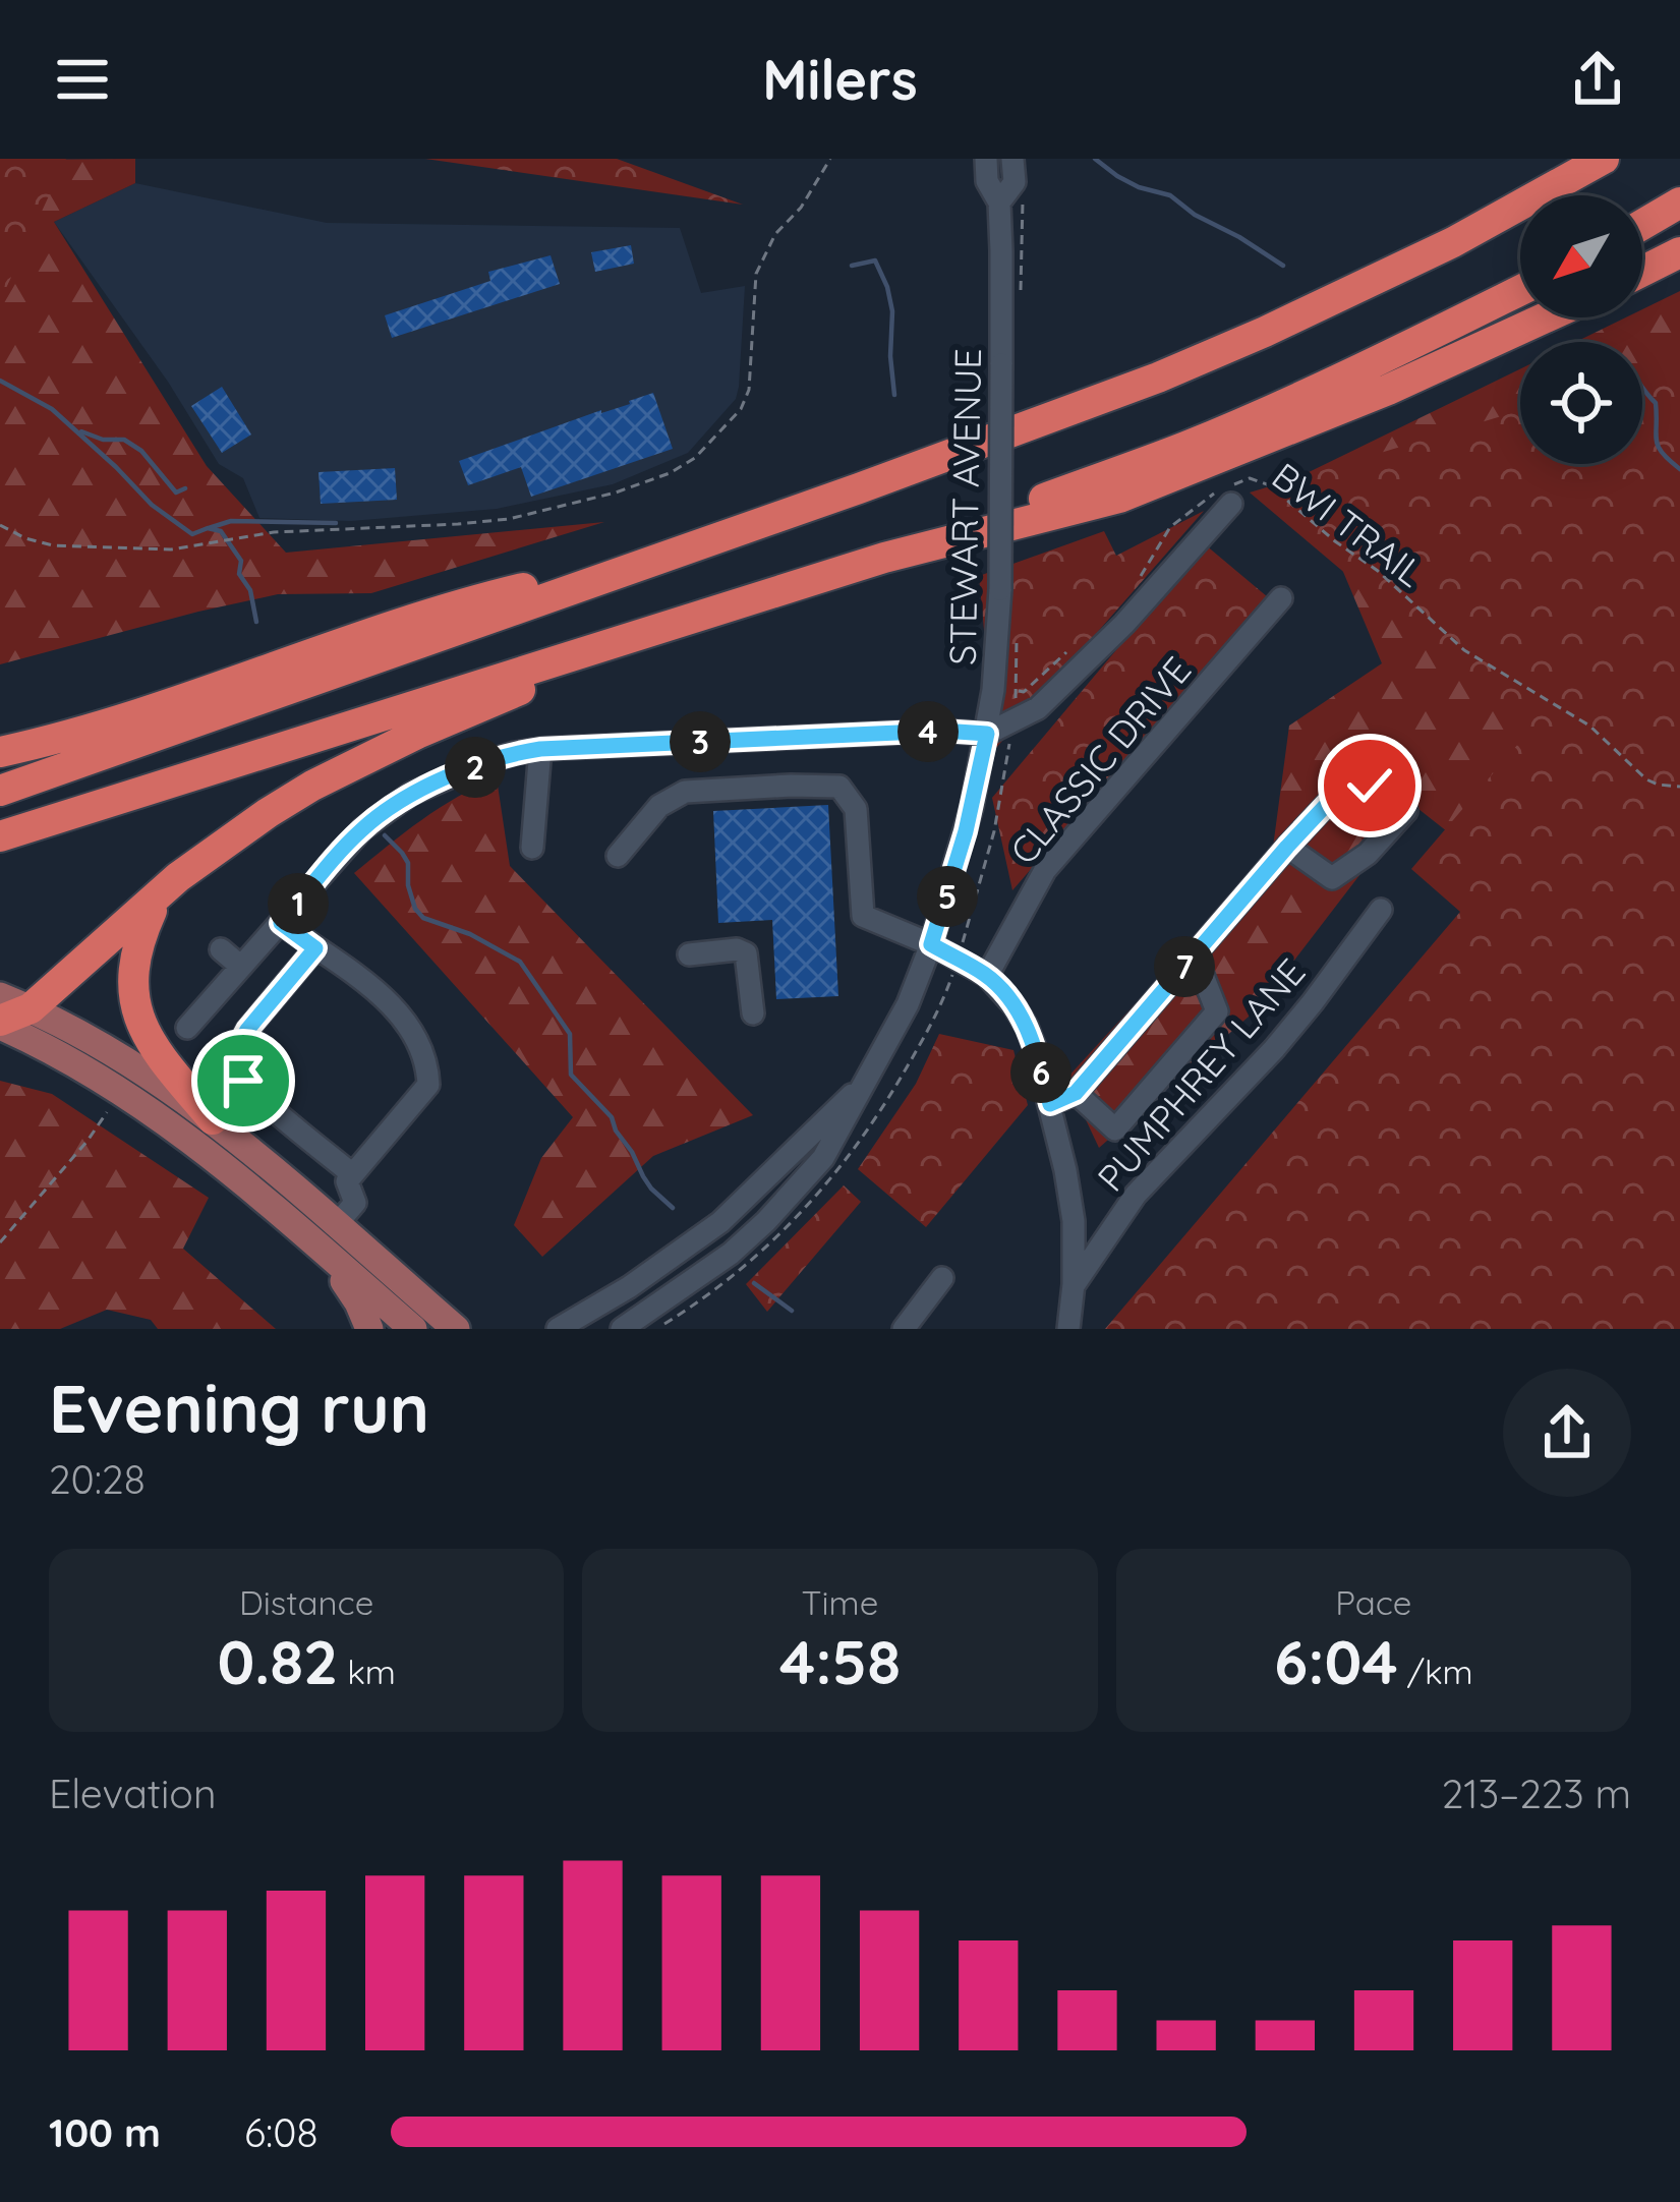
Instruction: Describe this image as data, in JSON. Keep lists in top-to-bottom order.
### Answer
{
  "streets": {
    "street": ["STEWART AVENUE", "CLASSIC DRIVE", "PUMPHREY LANE"],
    "path": ["BWI TRAIL"]
  },
  "north": "bottom left",
  "page": {
    "header": "Milers",
    "pins": [
      "4",
      "3",
      "2",
      "5",
      "1",
      "7",
      "6"
    ],
    "heading": ["Evening run", "20:28"],
    "stats": [
      ["Distance", "0.82 km"],
      ["Time", "4:58"],
      ["Pace", "6:04 /km"]
    ],
    "chart": ["Elevation", "213–223 m"],
    "list": [
      {
        "name": "100 m",
        "note": "6:08"
      }
    ]
  }
}
